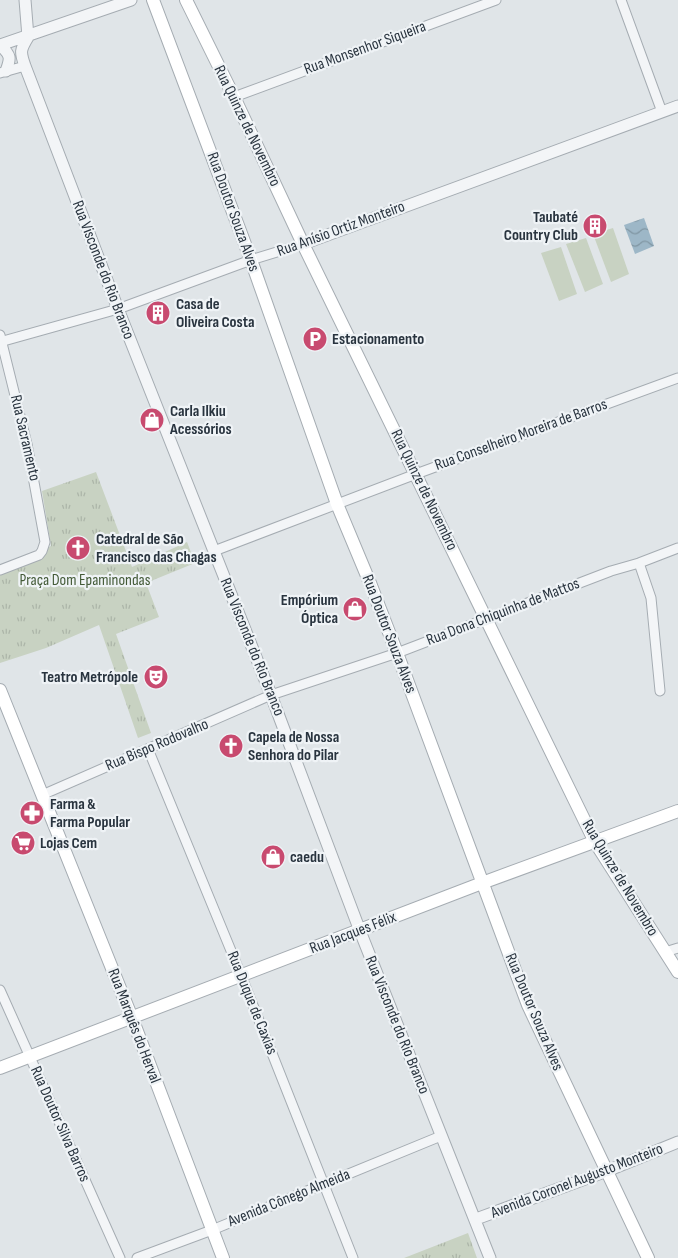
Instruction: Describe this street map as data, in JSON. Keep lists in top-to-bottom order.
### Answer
{
  "streets": {
    "main road": [
      "Rua Quinze de Novembro",
      "Rua Doutor Souza Alves",
      "Rua Jacques Félix",
      "Rua Marquês do Herval"
    ],
    "street": [
      "Rua Monsenhor Siqueira",
      "Rua Anísio Ortiz Monteiro",
      "Rua Visconde do Rio Branco",
      "Rua Conselheiro Moreira de Barros",
      "Rua Sacramento",
      "Rua Dona Chiquinha de Mattos",
      "Rua Bispo Rodovalho",
      "Rua Duque de Caxias",
      "Rua Doutor Silva Barros",
      "Avenida Coronel Augusto Monteiro",
      "Avenida Cônego Almeida"
    ]
  },
  "crossings": [
    ["Rua Monsenhor Siqueira", "Rua Quinze de Novembro"],
    ["Rua Quinze de Novembro", "Rua Anísio Ortiz Monteiro"],
    ["Rua Quinze de Novembro", "Rua Conselheiro Moreira de Barros"],
    ["Rua Quinze de Novembro", "Rua Dona Chiquinha de Mattos"],
    ["Rua Quinze de Novembro", "Rua Jacques Félix"],
    ["Rua Doutor Souza Alves", "Rua Anísio Ortiz Monteiro"],
    ["Rua Doutor Souza Alves", "Rua Conselheiro Moreira de Barros"],
    ["Rua Doutor Souza Alves", "Rua Dona Chiquinha de Mattos"],
    ["Rua Doutor Souza Alves", "Rua Jacques Félix"],
    ["Rua Doutor Souza Alves", "Avenida Coronel Augusto Monteiro"],
    ["Rua Anísio Ortiz Monteiro", "Rua Visconde do Rio Branco"],
    ["Rua Anísio Ortiz Monteiro", "Rua Sacramento"],
    ["Rua Visconde do Rio Branco", "Rua Conselheiro Moreira de Barros"],
    ["Rua Visconde do Rio Branco", "Rua Dona Chiquinha de Mattos"],
    ["Rua Visconde do Rio Branco", "Rua Bispo Rodovalho"],
    ["Rua Visconde do Rio Branco", "Rua Jacques Félix"],
    ["Rua Visconde do Rio Branco", "Avenida Coronel Augusto Monteiro"],
    ["Rua Visconde do Rio Branco", "Avenida Cônego Almeida"],
    ["Rua Dona Chiquinha de Mattos", "Rua Bispo Rodovalho"],
    ["Rua Bispo Rodovalho", "Rua Duque de Caxias"],
    ["Rua Bispo Rodovalho", "Rua Marquês do Herval"],
    ["Rua Jacques Félix", "Rua Duque de Caxias"],
    ["Rua Jacques Félix", "Rua Marquês do Herval"],
    ["Rua Jacques Félix", "Rua Doutor Silva Barros"],
    ["Rua Duque de Caxias", "Avenida Cônego Almeida"],
    ["Rua Marquês do Herval", "Avenida Cônego Almeida"]
  ],
  "parks": ["Praça Dom Epaminondas"],
  "places": {
    "building": ["Taubaté Country Club", "Casa de Oliveira Costa"],
    "parking": ["Estacionamento"],
    "shop": ["Carla Ilkiu Acessórios", "Empórium Óptica", "caedu"],
    "church": ["Catedral de São Francisco das Chagas", "Capela de Nossa Senhora do Pilar"],
    "theatre": ["Teatro Metrópole"],
    "pharmacy": ["Farma & Farma Popular"],
    "supermarket": ["Lojas Cem"]
  }
}
